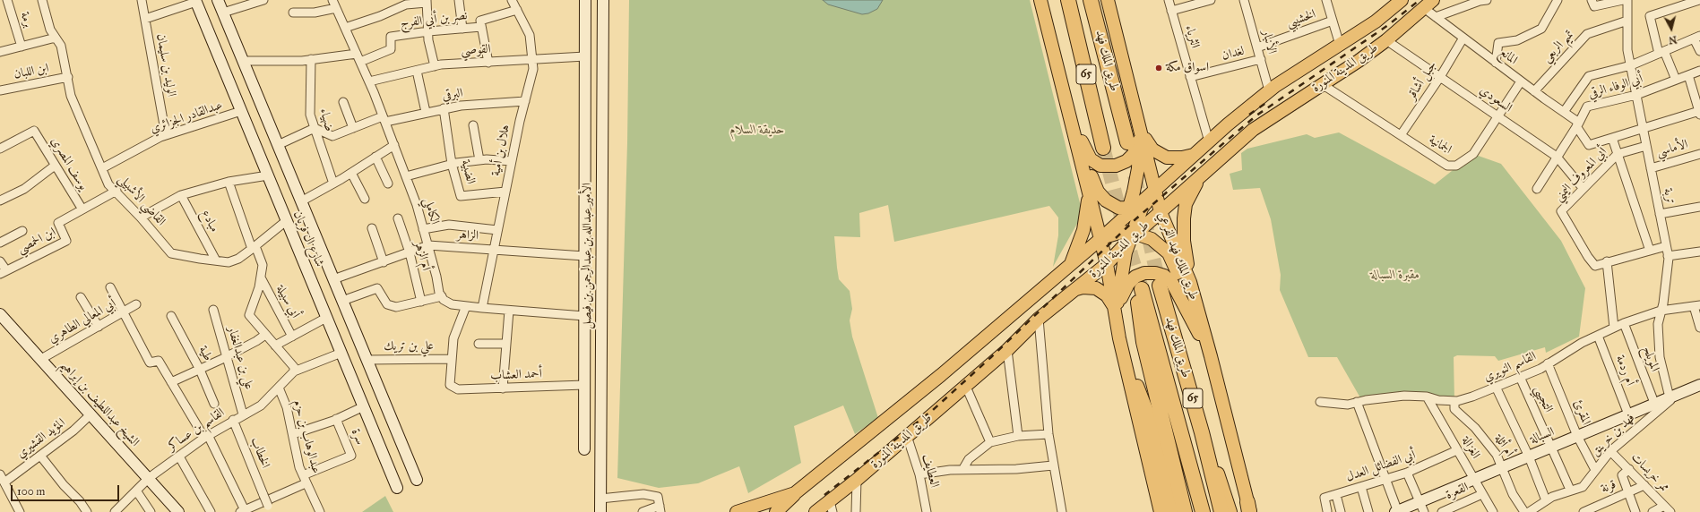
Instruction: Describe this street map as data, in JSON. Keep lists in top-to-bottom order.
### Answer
{
  "streets": {
    "highway": ["طريق الملك فهد", "65"],
    "main road": [
      "طريق المدينة المنورة",
      "شارع ال فريان",
      "الأمير عبدالله بن عبدالرحمن بن فيصل",
      "طريق الملك فهد الفرعي",
      "الشيخ عبداللطيف بن إبراهيم",
      "السبالة"
    ],
    "street": [
      "الخشيبي",
      "برمة",
      "نصر بن أبي الفرج",
      "الثرياء",
      "الأنبار",
      "تميم الربعي",
      "القوصي",
      "لغدان",
      "المانع",
      "الوليد بن سليمان",
      "ابن اللبان",
      "جبل أشاقر",
      "أبي الوفاء الرقي",
      "البرقي",
      "السعودي",
      "عبدالقادر الجزائري",
      "ضهياء",
      "الجمانية",
      "الأماسي",
      "هلال بن أمية",
      "يوسف المصري",
      "الضبية",
      "أبي المعروف اليمني",
      "تربة",
      "القاضي الأشبيلي",
      "الكاملي",
      "مبادع",
      "الزاهر",
      "ابن الحمصي",
      "أم الزهر",
      "أبي سبيلة",
      "أبي المعالي الطاهري",
      "علي بن تريك",
      "طية",
      "علي بن عبدالغفار",
      "المويلح",
      "القاسم النويري",
      "أم ردمة",
      "أحمد العشاب",
      "التجيبي",
      "المقرئ",
      "القاسم بن عساكر",
      "فهد بن خرينق",
      "عبدالوهاب بن حزم",
      "سرة",
      "المؤيد القشيري",
      "أم أثلة",
      "الغزالة",
      "الخطاب",
      "أبي الفضائل العدل",
      "العطايف",
      "ممر خريسات",
      "قرنة",
      "القعرة"
    ]
  },
  "crossings": [
    ["الخشيبي", "الأنبار"],
    ["نصر بن أبي الفرج", "ضهياء"],
    ["نصر بن أبي الفرج", "الكاملي"],
    ["نصر بن أبي الفرج", "شارع ال فريان"],
    ["الثرياء", "لغدان"],
    ["الثرياء", "طريق المدينة المنورة"],
    ["الأنبار", "لغدان"],
    ["الأنبار", "طريق المدينة المنورة"],
    ["تميم الربعي", "المانع"],
    ["تميم الربعي", "تربة"],
    ["القوصي", "هلال بن أمية"],
    ["القوصي", "الكاملي"],
    ["القوصي", "الأمير عبدالله بن عبدالرحمن بن فيصل"],
    ["المانع", "طريق المدينة المنورة"],
    ["المانع", "جبل أشاقر"],
    ["المانع", "أبي الوفاء الرقي"],
    ["المانع", "الجمانية"],
    ["المانع", "تربة"],
    ["الوليد بن سليمان", "عبدالقادر الجزائري"],
    ["طريق المدينة المنورة", "السعودي"],
    ["طريق المدينة المنورة", "الجمانية"],
    ["طريق المدينة المنورة", "طريق الملك فهد الفرعي"],
    ["طريق المدينة المنورة", "العطايف"],
    ["ابن اللبان", "القاضي الأشبيلي"],
    ["جبل أشاقر", "السعودي"],
    ["جبل أشاقر", "الجمانية"],
    ["أبي الوفاء الرقي", "السعودي"],
    ["أبي الوفاء الرقي", "تربة"],
    ["البرقي", "ضهياء"],
    ["البرقي", "هلال بن أمية"],
    ["البرقي", "الضبية"],
    ["البرقي", "الكاملي"],
    ["السعودي", "الجمانية"],
    ["السعودي", "أبي المعروف اليمني"],
    ["عبدالقادر الجزائري", "القاضي الأشبيلي"],
    ["عبدالقادر الجزائري", "شارع ال فريان"],
    ["الأماسي", "تربة"],
    ["هلال بن أمية", "الضبية"],
    ["هلال بن أمية", "الزاهر"],
    ["يوسف المصري", "ابن الحمصي"],
    ["أبي المعروف اليمني", "تربة"],
    ["تربة", "القاسم النويري"],
    ["تربة", "فهد بن خرينق"],
    ["تربة", "السبالة"],
    ["القاضي الأشبيلي", "مبادع"],
    ["القاضي الأشبيلي", "شارع ال فريان"],
    ["القاضي الأشبيلي", "ابن الحمصي"],
    ["الكاملي", "الزاهر"],
    ["الزاهر", "شارع ال فريان"],
    ["الزاهر", "أم الزهر"],
    ["الزاهر", "الأمير عبدالله بن عبدالرحمن بن فيصل"],
    ["شارع ال فريان", "علي بن تريك"],
    ["شارع ال فريان", "القاسم بن عساكر"],
    ["الأمير عبدالله بن عبدالرحمن بن فيصل", "أحمد العشاب"],
    ["أبي المعالي الطاهري", "الشيخ عبداللطيف بن إبراهيم"],
    ["علي بن تريك", "أحمد العشاب"],
    ["علي بن عبدالغفار", "القاسم بن عساكر"],
    ["المويلح", "القاسم النويري"],
    ["المويلح", "السبالة"],
    ["القاسم النويري", "أم ردمة"],
    ["القاسم النويري", "التجيبي"],
    ["القاسم النويري", "المقرئ"],
    ["القاسم النويري", "أم أثلة"],
    ["القاسم النويري", "الغزالة"],
    ["أم ردمة", "السبالة"],
    ["التجيبي", "فهد بن خرينق"],
    ["التجيبي", "السبالة"],
    ["الشيخ عبداللطيف بن إبراهيم", "القاسم بن عساكر"],
    ["الشيخ عبداللطيف بن إبراهيم", "المؤيد القشيري"],
    ["المقرئ", "فهد بن خرينق"],
    ["المقرئ", "السبالة"],
    ["القاسم بن عساكر", "عبدالوهاب بن حزم"],
    ["القاسم بن عساكر", "الخطاب"],
    ["فهد بن خرينق", "السبالة"],
    ["فهد بن خرينق", "ممر خريسات"],
    ["السبالة", "أم أثلة"],
    ["السبالة", "الغزالة"],
    ["عبدالوهاب بن حزم", "سرة"],
    ["الغزالة", "أبي الفضائل العدل"],
    ["الغزالة", "القعرة"],
    ["ممر خريسات", "قرنة"]
  ],
  "parks": ["حديقة السلام", "مقبرة السبالة"],
  "places": ["اسواق مكة"],
  "scale_bar": "100 m",
  "north": "bottom"
}
